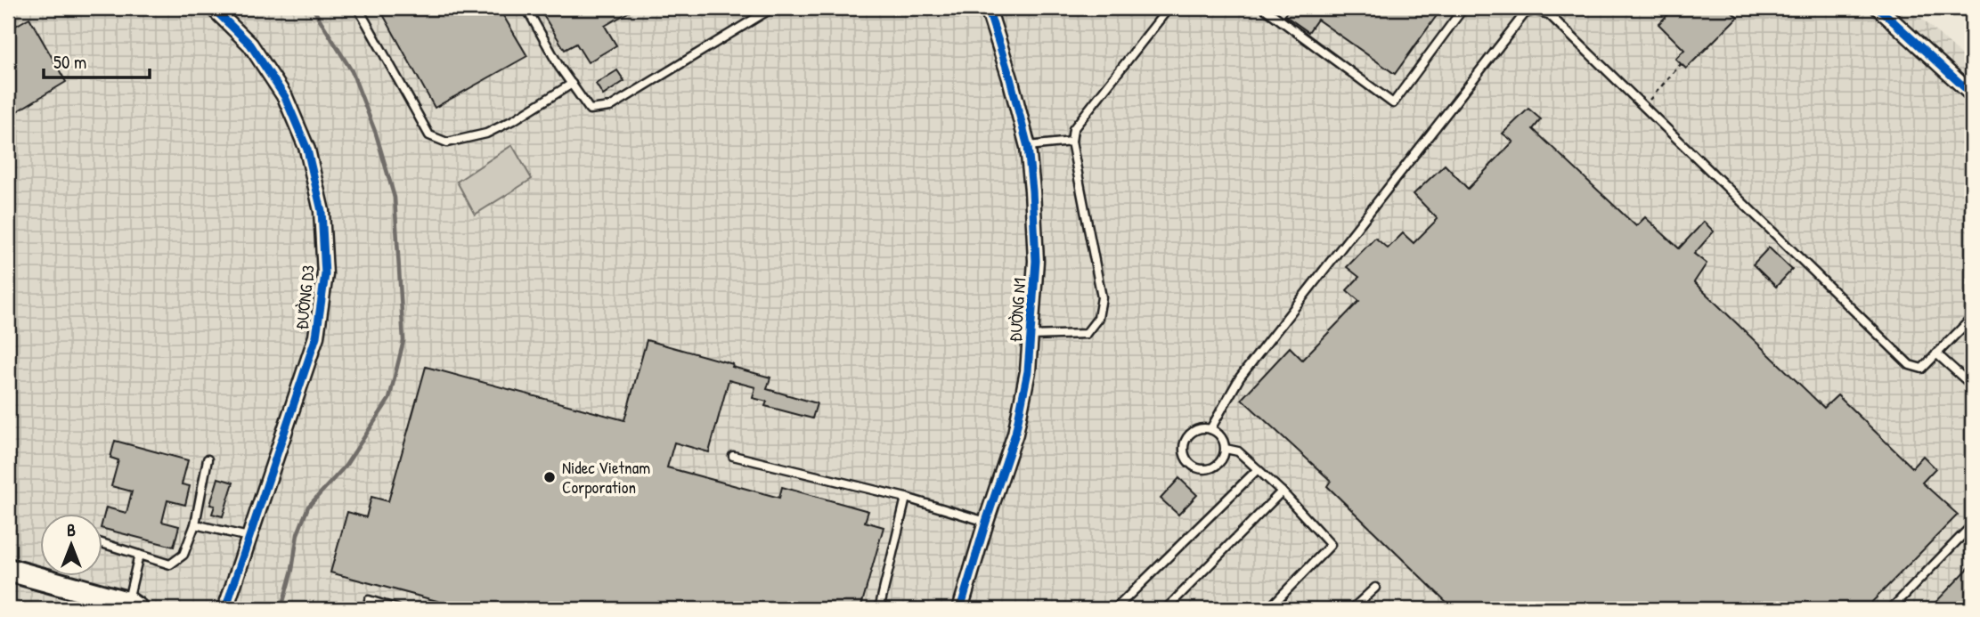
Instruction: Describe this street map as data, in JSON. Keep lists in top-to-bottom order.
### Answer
{
  "streets": {
    "street": ["ĐƯỜNG D3", "ĐƯỜNG N1"]
  },
  "places": ["Nidec Vietnam Corporation"],
  "scale_bar": "50 m",
  "north": "top"
}
